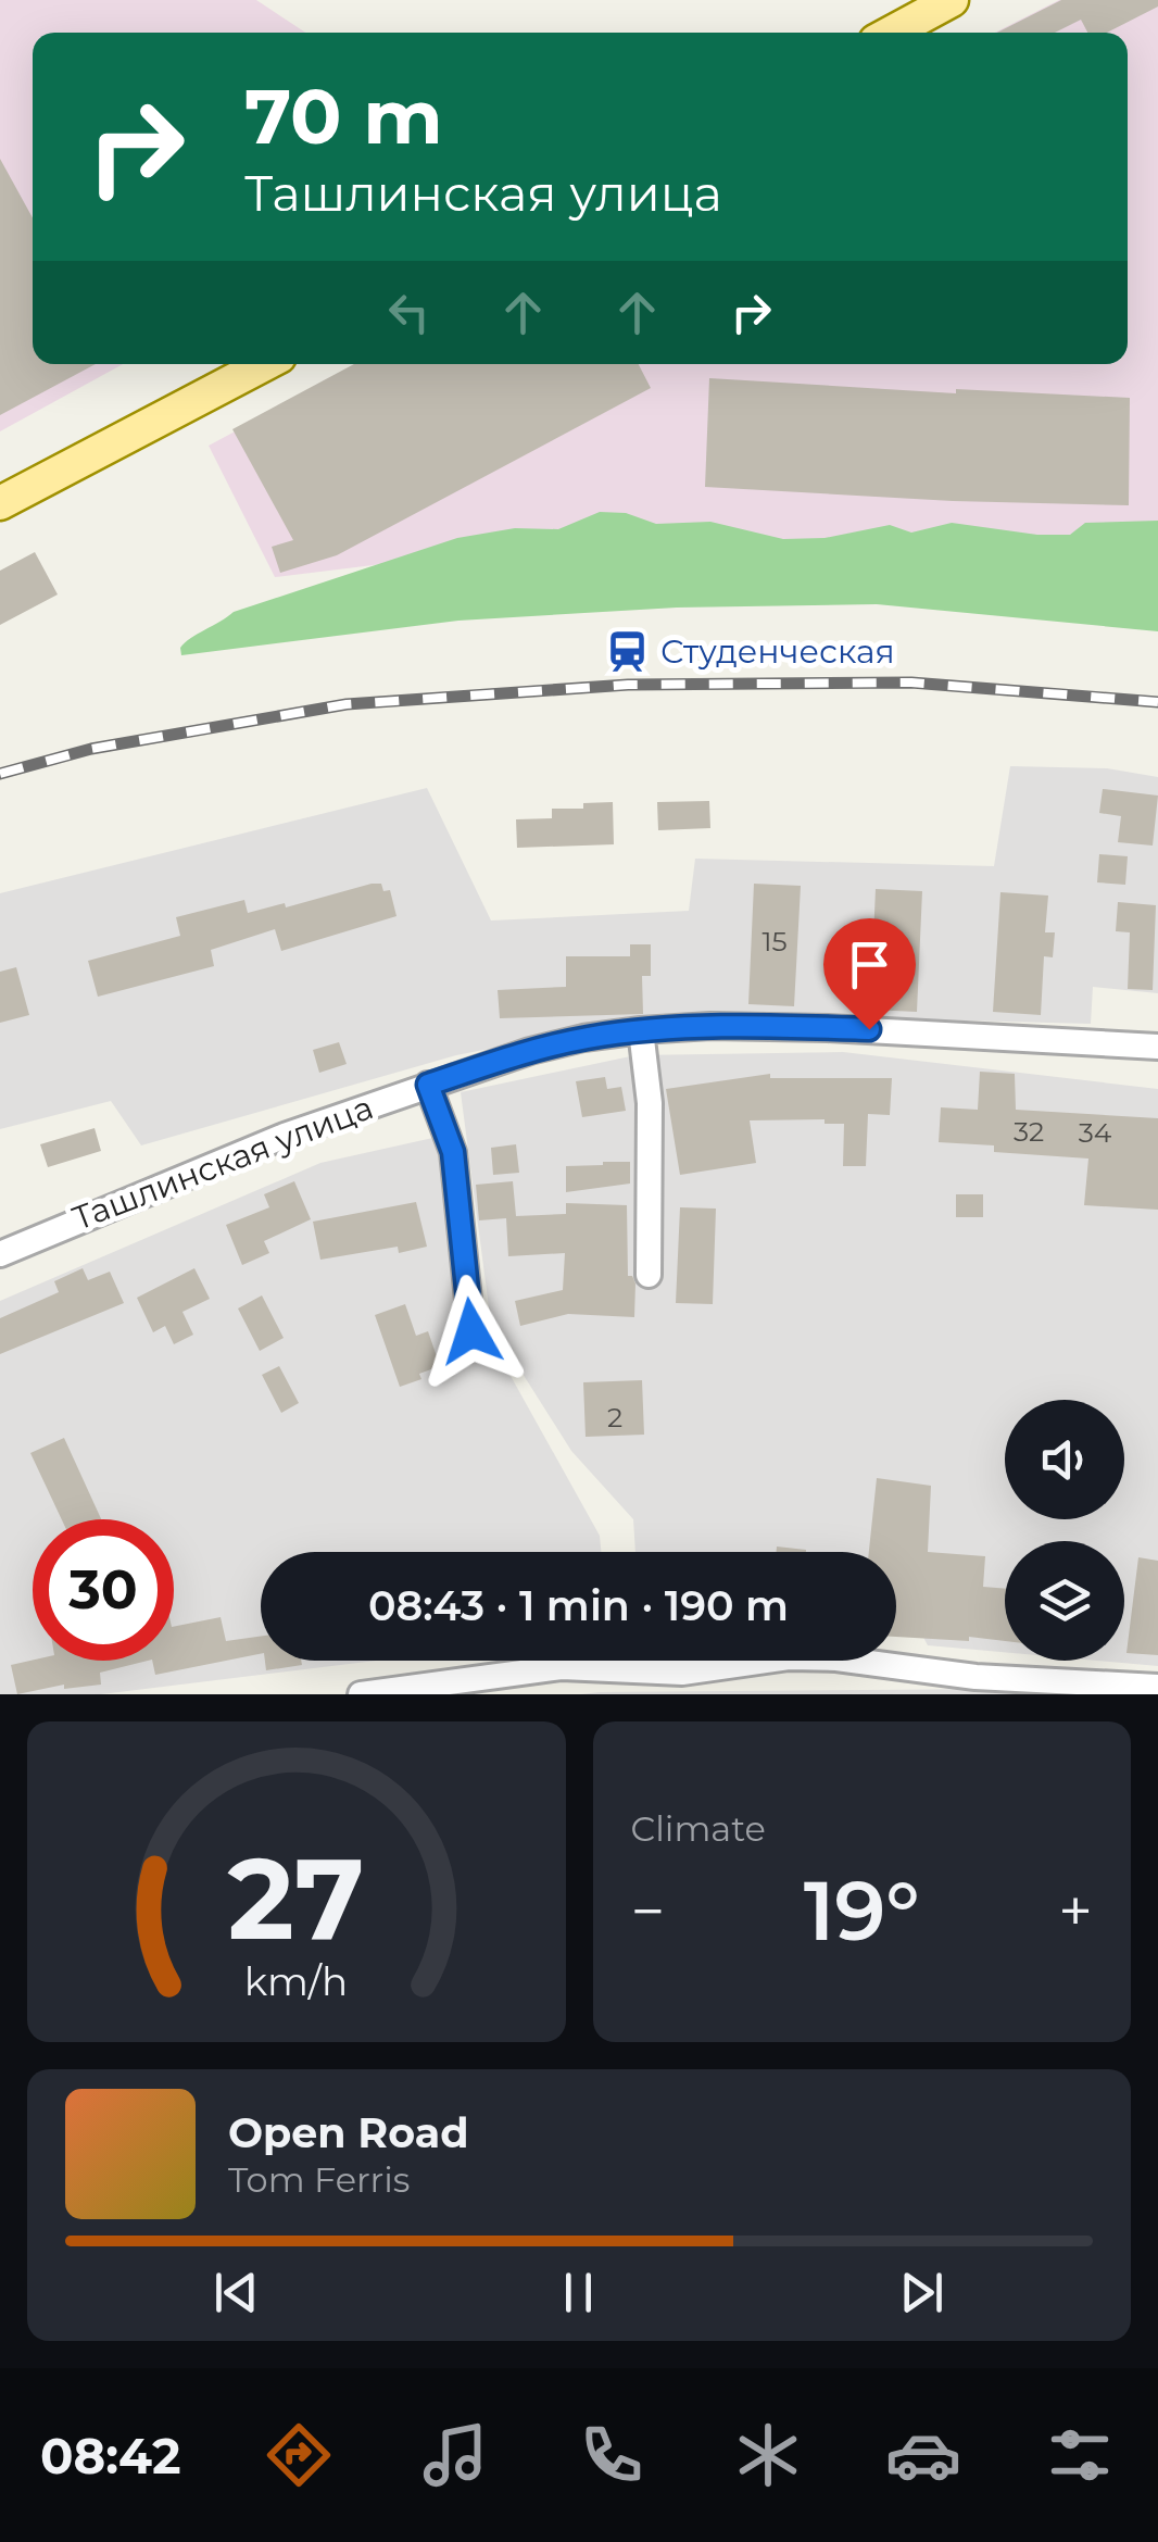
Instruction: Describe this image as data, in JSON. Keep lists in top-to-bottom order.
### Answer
{
  "streets": {
    "street": ["Ташлинская улица"]
  },
  "places": {
    "station": ["Студенческая"]
  },
  "house_numbers": [
    "15",
    "32",
    "34",
    "2"
  ],
  "page": {
    "turn": ["70 m", "Ташлинская улица"],
    "limit": "30",
    "trip": "08:43 · 1 min · 190 m",
    "tile": "Climate",
    "heat": ["−", "19°", "+"],
    "song": ["Open Road", "Tom Ferris"],
    "tabs": "08:42",
    "gauge": ["27", "km/h"]
  }
}
